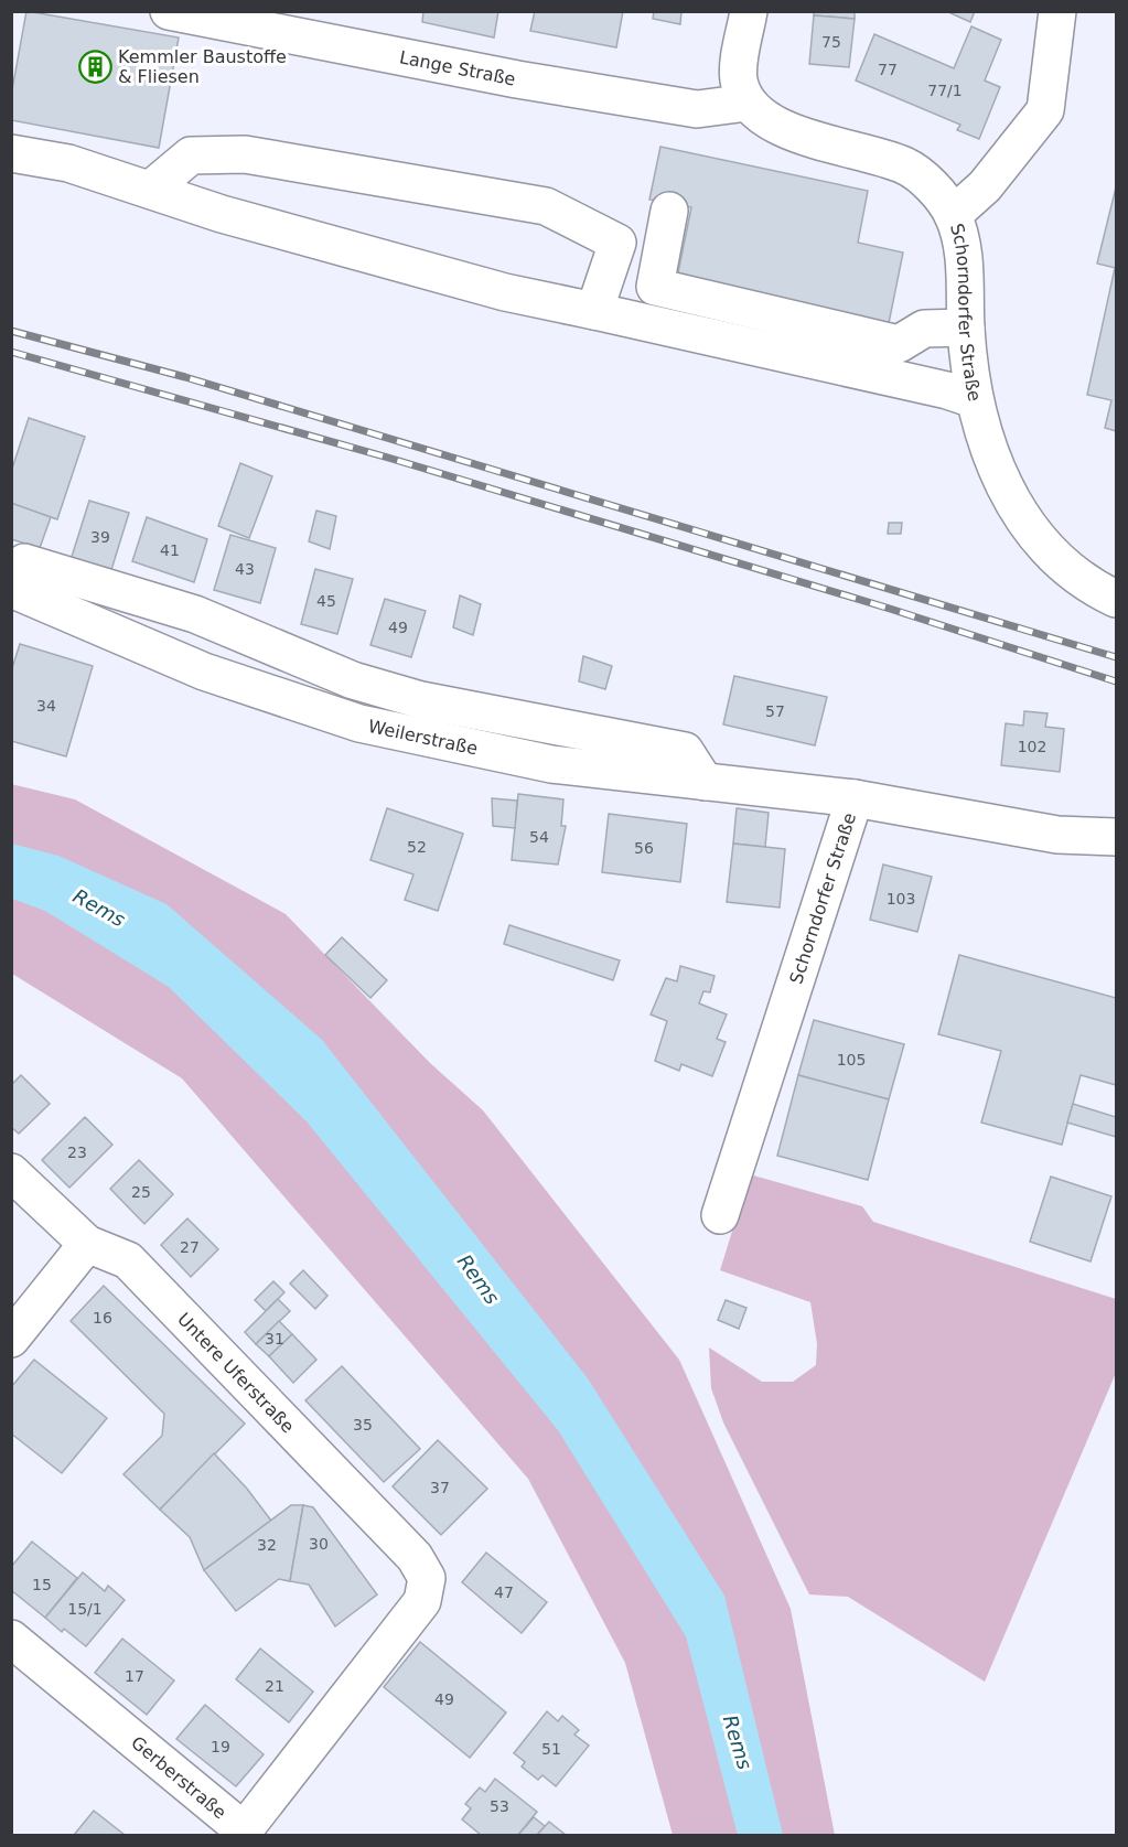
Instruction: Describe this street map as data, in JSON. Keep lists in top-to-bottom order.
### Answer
{
  "streets": {
    "street": [
      "Lange Straße",
      "Schorndorfer Straße",
      "Weilerstraße",
      "Untere Uferstraße",
      "Gerberstraße"
    ]
  },
  "crossings": [
    ["Lange Straße", "Schorndorfer Straße"],
    ["Schorndorfer Straße", "Weilerstraße"],
    ["Untere Uferstraße", "Gerberstraße"]
  ],
  "water": ["Rems"],
  "places": {
    "building": ["Kemmler Baustoffe & Fliesen"]
  },
  "house_numbers": [
    "75",
    "77",
    "77/1",
    "39",
    "41",
    "43",
    "45",
    "49",
    "34",
    "57",
    "102",
    "54",
    "52",
    "56",
    "103",
    "105",
    "23",
    "25",
    "27",
    "16",
    "31",
    "35",
    "37",
    "30",
    "32",
    "15",
    "47",
    "15/1",
    "17",
    "21",
    "49",
    "19",
    "51",
    "53"
  ]
}
